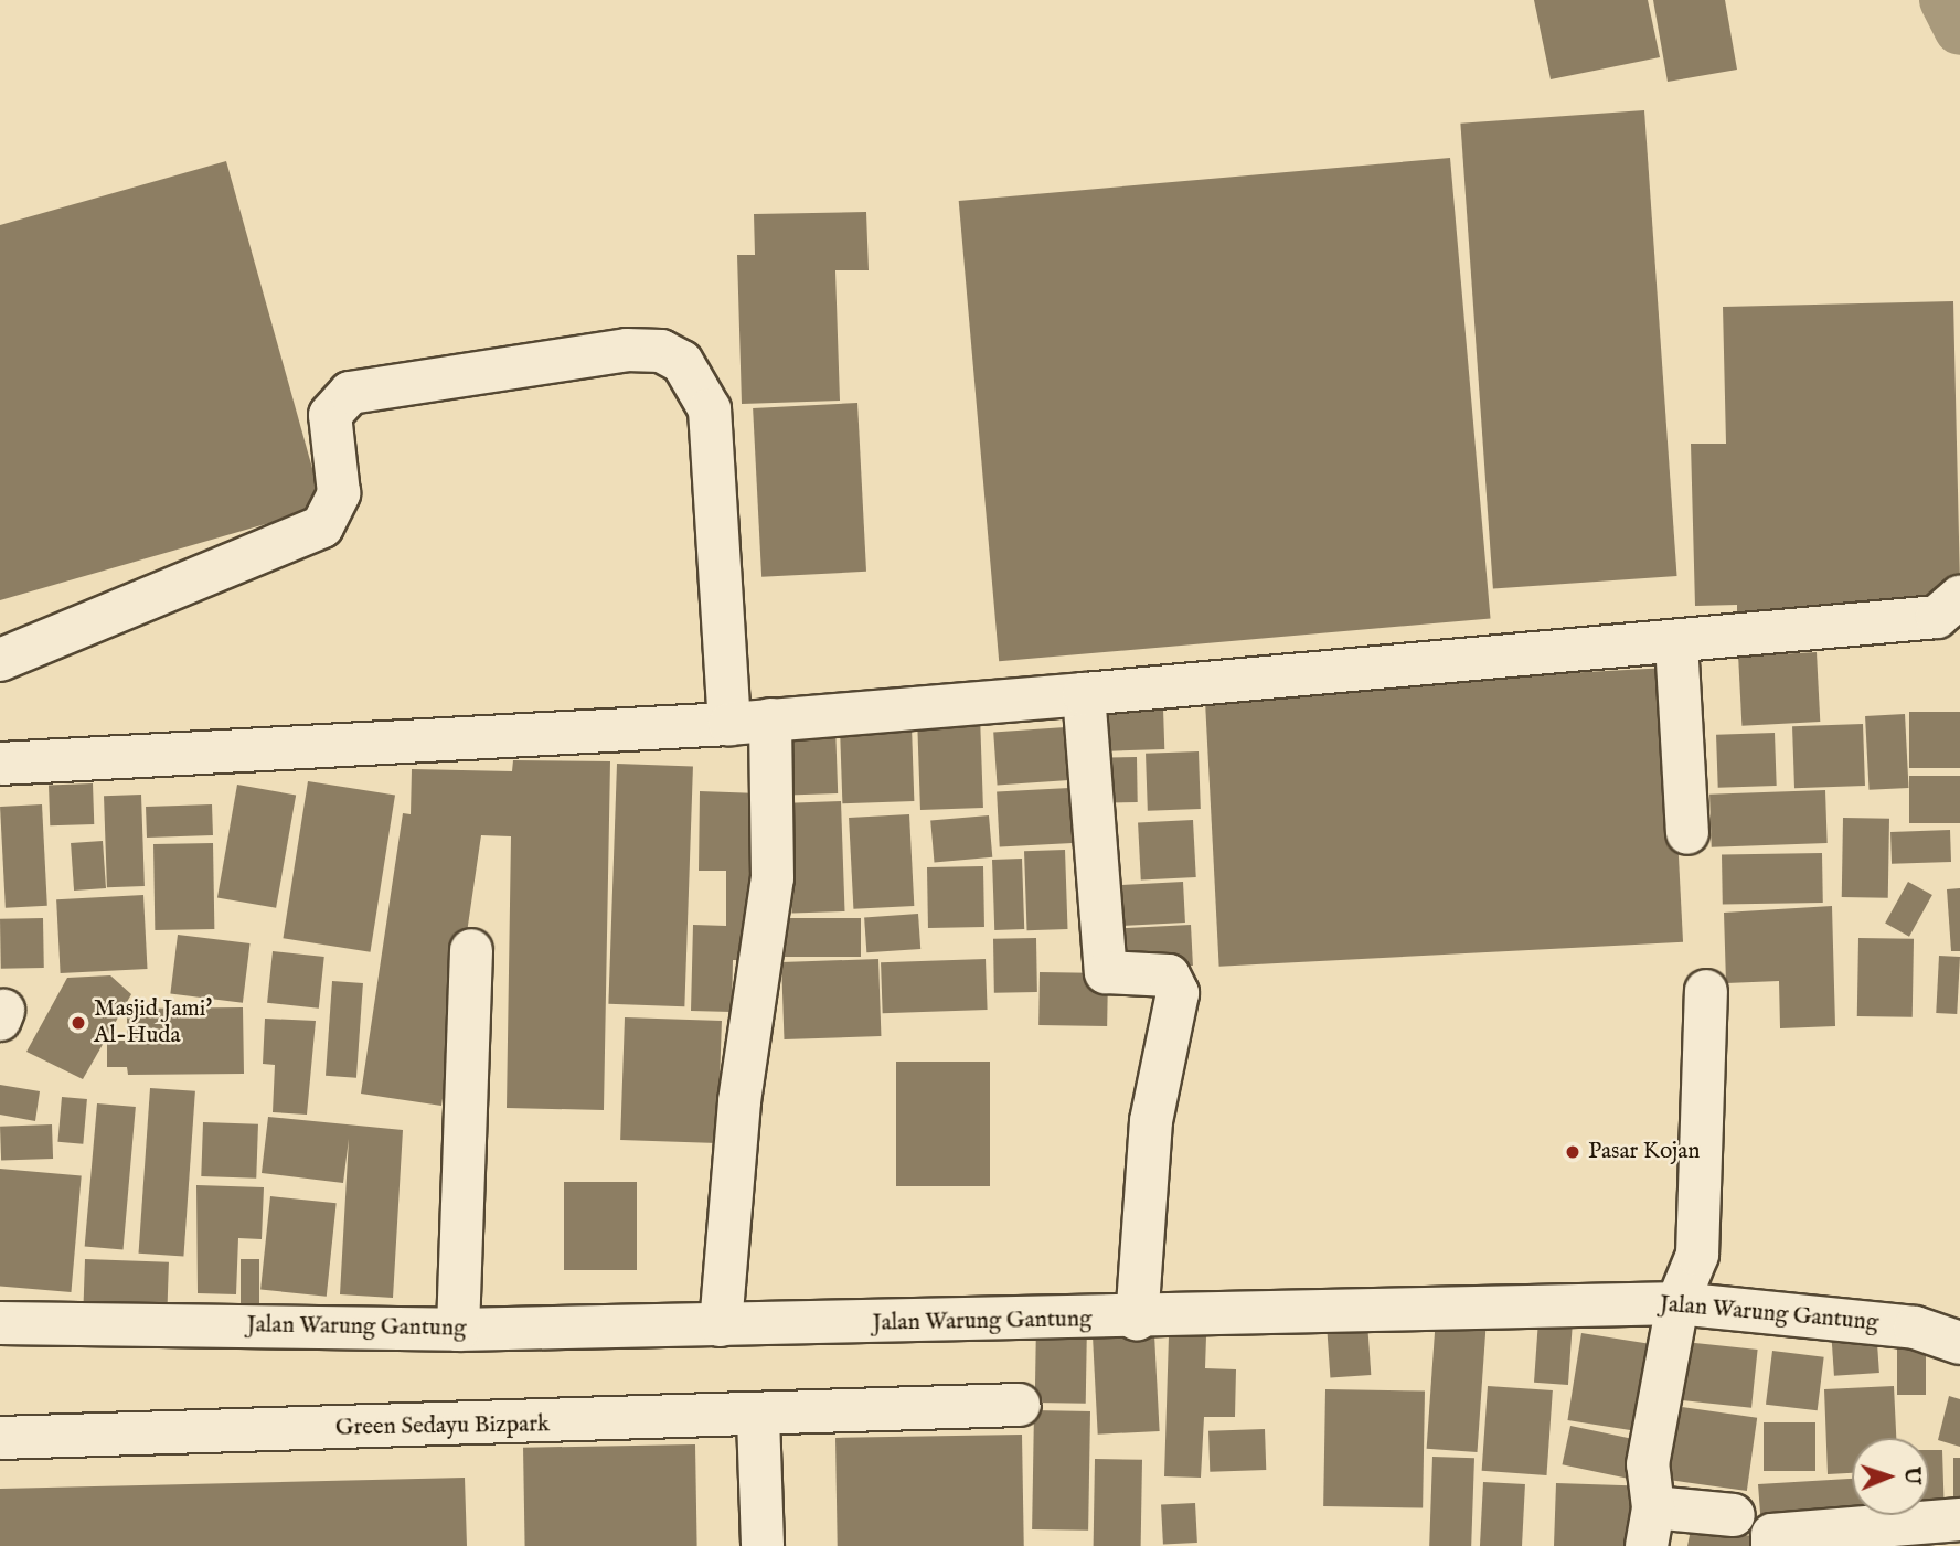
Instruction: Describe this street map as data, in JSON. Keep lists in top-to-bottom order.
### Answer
{
  "streets": {
    "street": ["Jalan Warung Gantung", "Green Sedayu Bizpark"]
  },
  "places": ["Masjid Jami' Al-Huda", "Pasar Kojan"],
  "north": "right"
}
